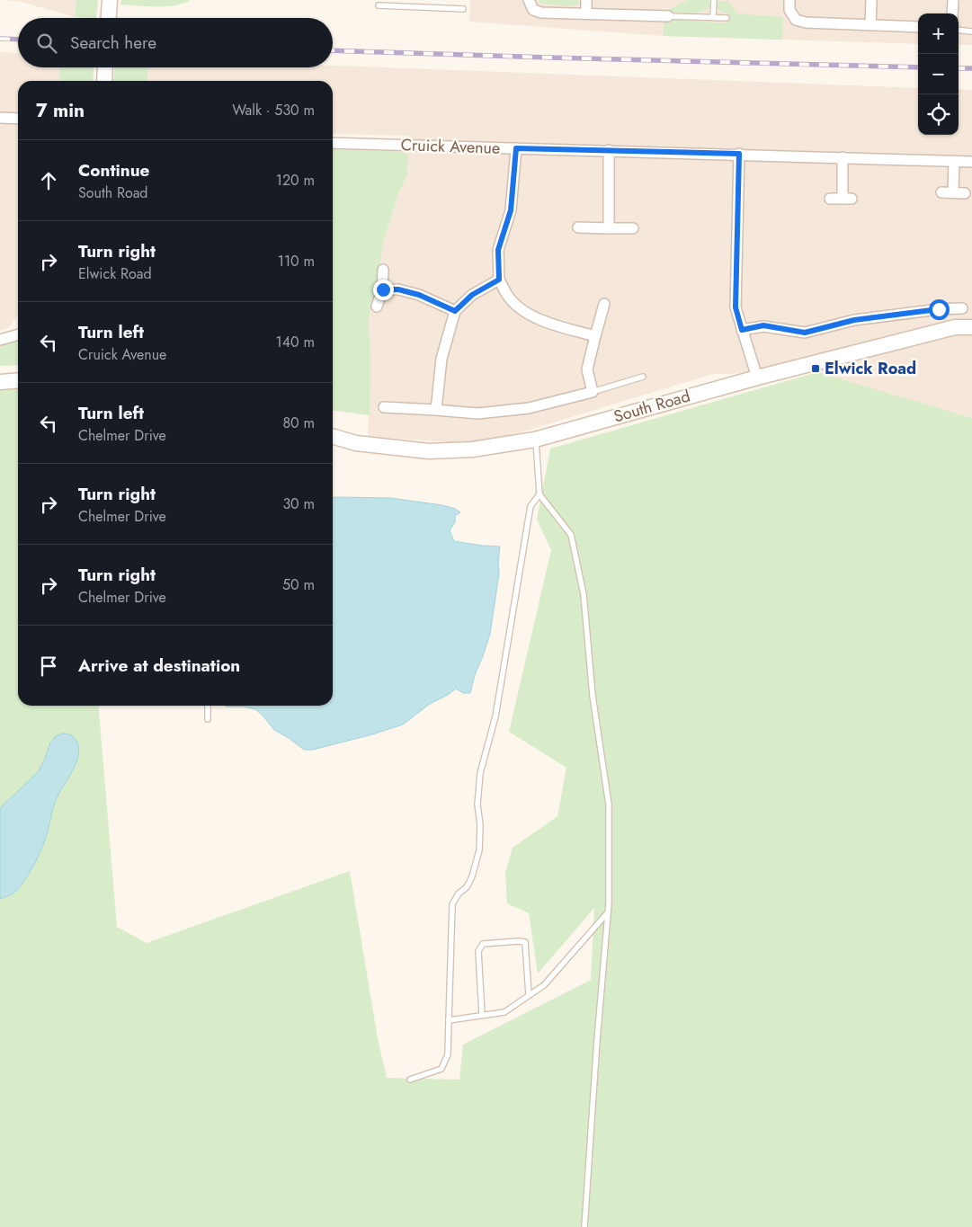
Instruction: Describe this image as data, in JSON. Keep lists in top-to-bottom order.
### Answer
{
  "streets": {
    "main road": ["South Road"],
    "street": ["Cruick Avenue"]
  },
  "places": {
    "transit": ["Elwick Road"]
  },
  "page": {
    "map_buttons": ["+", "−"],
    "search": "Search here",
    "heading": ["7 min", "Walk · 530 m"],
    "list": [
      ["Continue", "South Road", "120 m"],
      ["Turn right", "Elwick Road", "110 m"],
      ["Turn left", "Cruick Avenue", "140 m"],
      ["Turn left", "Chelmer Drive", "80 m"],
      ["Turn right", "Chelmer Drive", "30 m"],
      ["Turn right", "Chelmer Drive", "50 m"],
      "Arrive at destination"
    ]
  }
}
